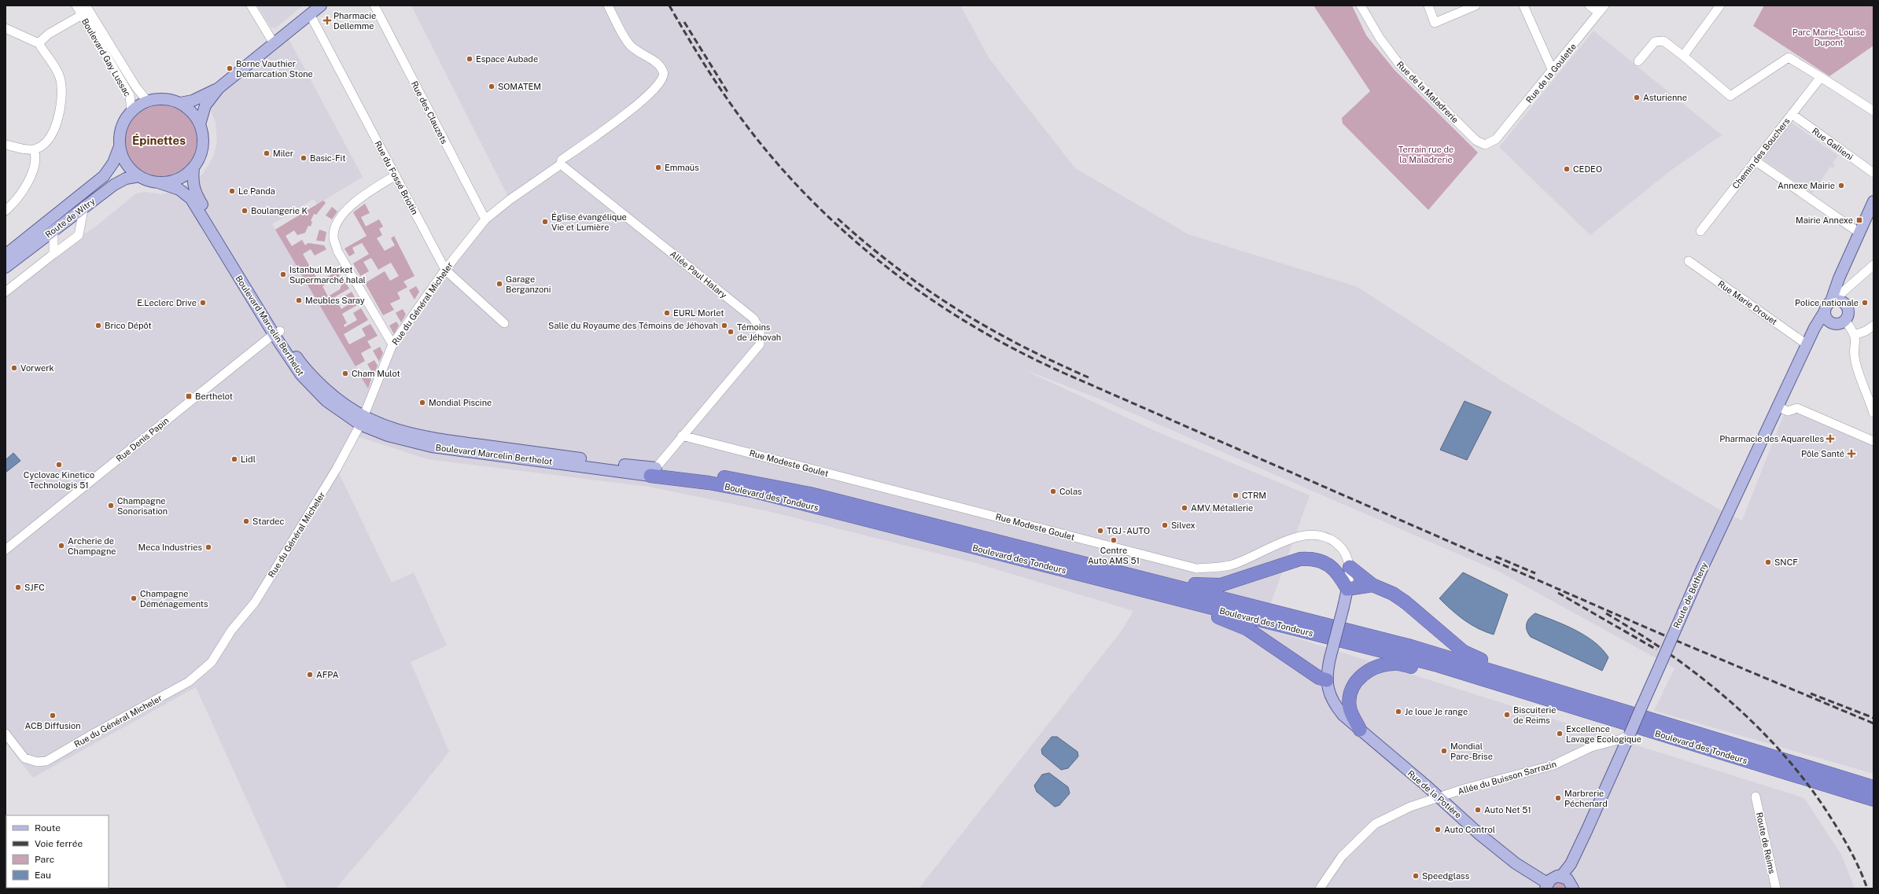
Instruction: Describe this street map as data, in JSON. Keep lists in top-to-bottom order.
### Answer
{
  "streets": {
    "highway": ["Boulevard des Tondeurs"],
    "main road": [
      "Route de Witry",
      "Boulevard Marcelin Berthelot",
      "Route de Bétheny",
      "Rue de la Potière"
    ],
    "street": [
      "Boulevard Gay Lussac",
      "Rue de la Goulette",
      "Rue de la Maladrerie",
      "Rue des Clauzets",
      "Rue Gallieni",
      "Chemin des Bouchers",
      "Rue du Fossé Briotin",
      "Allée Paul Halary",
      "Rue Marie Drouet",
      "Rue du Général Micheler",
      "Rue Denis Papin",
      "Rue Modeste Goulet",
      "Allée du Buisson Sarrazin",
      "Route de Reims"
    ]
  },
  "crossings": [
    ["Boulevard Gay Lussac", "Route de Witry"],
    ["Boulevard Gay Lussac", "Boulevard Marcelin Berthelot"],
    ["Rue de la Goulette", "Rue de la Maladrerie"],
    ["Rue des Clauzets", "Rue du Général Micheler"],
    ["Rue Gallieni", "Chemin des Bouchers"],
    ["Rue du Fossé Briotin", "Rue du Général Micheler"],
    ["Route de Witry", "Boulevard Marcelin Berthelot"],
    ["Allée Paul Halary", "Boulevard Marcelin Berthelot"],
    ["Allée Paul Halary", "Rue Modeste Goulet"],
    ["Allée Paul Halary", "Boulevard des Tondeurs"],
    ["Rue Marie Drouet", "Route de Bétheny"],
    ["Rue du Général Micheler", "Boulevard Marcelin Berthelot"],
    ["Boulevard Marcelin Berthelot", "Rue Denis Papin"],
    ["Boulevard Marcelin Berthelot", "Boulevard des Tondeurs"],
    ["Route de Bétheny", "Allée du Buisson Sarrazin"],
    ["Allée du Buisson Sarrazin", "Rue de la Potière"]
  ],
  "districts": ["Épinettes"],
  "parks": ["Parc Marie-Louise Dupont", "Terrain rue de la Maladrerie"],
  "places": {
    "health": ["Pharmacie Dellemme", "Pharmacie des Aquarelles", "Pôle Santé"],
    "other": [
      "Espace Aubade",
      "Borne Vauthier Demarcation Stone",
      "SOMATEM",
      "Asturienne",
      "Miler",
      "Basic-Fit",
      "Emmaüs",
      "CEDEO",
      "Annexe Mairie",
      "Le Panda",
      "Boulangerie K",
      "Église évangélique Vie et Lumière",
      "Istanbul Market Supermarché halal",
      "Garage Berganzoni",
      "Meubles Saray",
      "E.Leclerc Drive",
      "Police nationale",
      "EURL Morlet",
      "Brico Dépôt",
      "Salle du Royaume des Témoins de Jéhovah",
      "Témoins de Jéhovah",
      "Vorwerk",
      "Cham Mulot",
      "Mondial Piscine",
      "Lidl",
      "Cyclovac Kinetico Technologis 51",
      "Colas",
      "CTRM",
      "Champagne Sonorisation",
      "AMV Métallerie",
      "Stardec",
      "Silvex",
      "TGJ - AUTO",
      "Centre Auto AMS 51",
      "Archerie de Champagne",
      "Meca Industries",
      "SNCF",
      "SJFC",
      "Champagne Déménagements",
      "AFPA",
      "Je loue Je range",
      "Biscuiterie de Reims",
      "ACB Diffusion",
      "Excellence Lavage Ecologique",
      "Mondial Pare-Brise",
      "Marbrerie Péchenard",
      "Auto Net 51",
      "Auto Control",
      "Speedglass"
    ],
    "transit": ["Mairie Annexe", "Berthelot"]
  },
  "legend": [
    "Route",
    "Voie ferrée",
    "Parc",
    "Eau"
  ]
}
